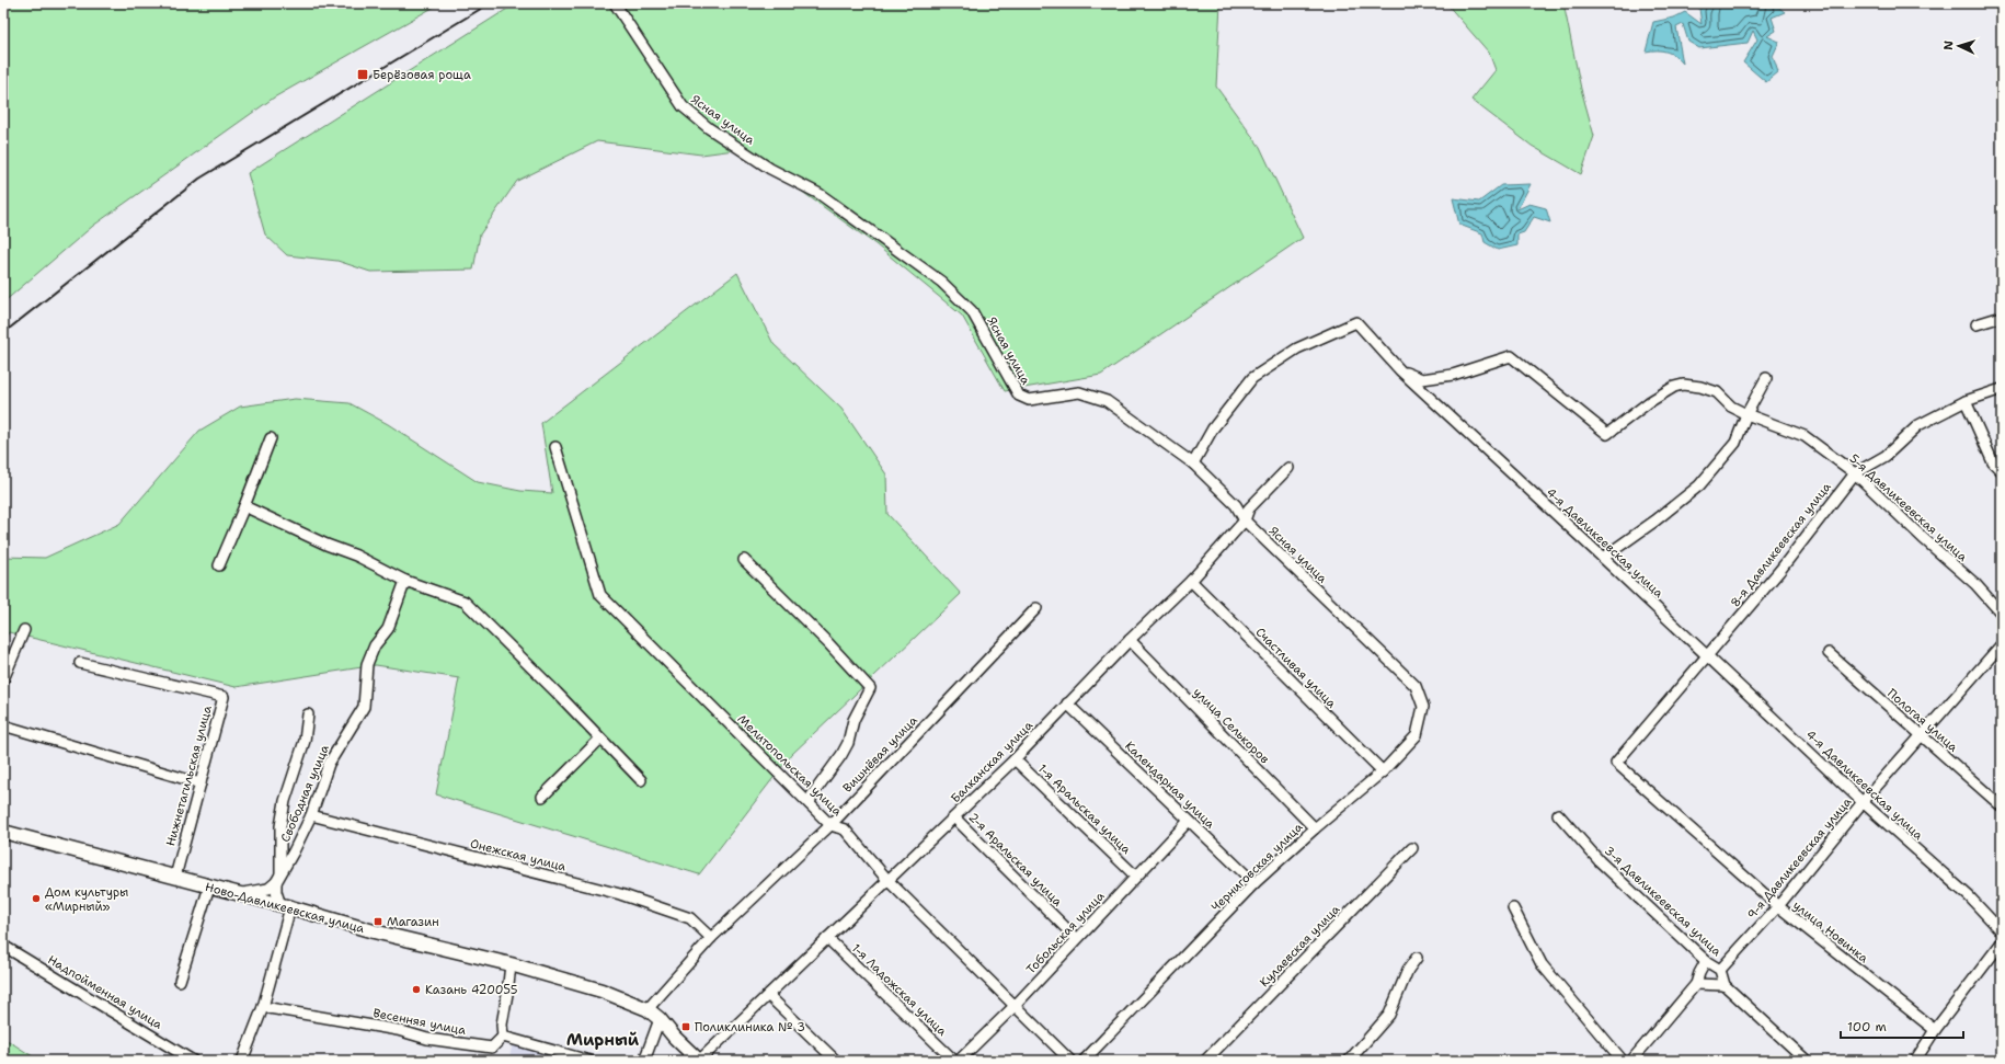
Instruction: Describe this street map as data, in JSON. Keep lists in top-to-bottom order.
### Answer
{
  "streets": {
    "street": [
      "Ясная улица",
      "5-я Давликеевская улица",
      "4-я Давликеевская улица",
      "8-я Давликеевская улица",
      "Счастливая улица",
      "Пологая улица",
      "улица Селькоров",
      "Вишнёвая улица",
      "Балканская улица",
      "Мелитопольская улица",
      "Нижнетагильская улица",
      "Календарная улица",
      "Свободная улица",
      "1-я Аральская улица",
      "Онежская улица",
      "9-я Давликеевская улица",
      "2-я Аральская улица",
      "Черниговская улица",
      "3-я Давликеевская улица",
      "Ново-Давликеевская улица",
      "улица Новинка",
      "Тобольская улица",
      "Кулаевская улица",
      "1-я Ладожская улица",
      "Надпойменная улица",
      "Весенняя улица"
    ]
  },
  "crossings": [
    ["Ясная улица", "4-я Давликеевская улица"],
    ["Ясная улица", "Балканская улица"],
    ["Ясная улица", "Черниговская улица"],
    ["5-я Давликеевская улица", "4-я Давликеевская улица"],
    ["5-я Давликеевская улица", "8-я Давликеевская улица"],
    ["4-я Давликеевская улица", "8-я Давликеевская улица"],
    ["4-я Давликеевская улица", "9-я Давликеевская улица"],
    ["8-я Давликеевская улица", "улица Новинка"],
    ["Счастливая улица", "Балканская улица"],
    ["Счастливая улица", "Черниговская улица"],
    ["Пологая улица", "9-я Давликеевская улица"],
    ["улица Селькоров", "Балканская улица"],
    ["улица Селькоров", "Черниговская улица"],
    ["Вишнёвая улица", "Мелитопольская улица"],
    ["Вишнёвая улица", "Онежская улица"],
    ["Вишнёвая улица", "Ново-Давликеевская улица"],
    ["Балканская улица", "Мелитопольская улица"],
    ["Балканская улица", "Календарная улица"],
    ["Балканская улица", "1-я Аральская улица"],
    ["Балканская улица", "2-я Аральская улица"],
    ["Балканская улица", "Ново-Давликеевская улица"],
    ["Балканская улица", "1-я Ладожская улица"],
    ["Мелитопольская улица", "Тобольская улица"],
    ["Нижнетагильская улица", "Ново-Давликеевская улица"],
    ["Календарная улица", "Черниговская улица"],
    ["Календарная улица", "Тобольская улица"],
    ["Свободная улица", "Онежская улица"],
    ["1-я Аральская улица", "Тобольская улица"],
    ["9-я Давликеевская улица", "3-я Давликеевская улица"],
    ["9-я Давликеевская улица", "улица Новинка"],
    ["2-я Аральская улица", "Тобольская улица"]
  ],
  "districts": ["Мирный"],
  "places": {
    "transit": ["Берёзовая роща", "Магазин", "Поликлиника № 3"],
    "other": ["Дом культуры «Мирный»", "Казань 420055"]
  },
  "scale_bar": "100 m",
  "north": "left"
}
